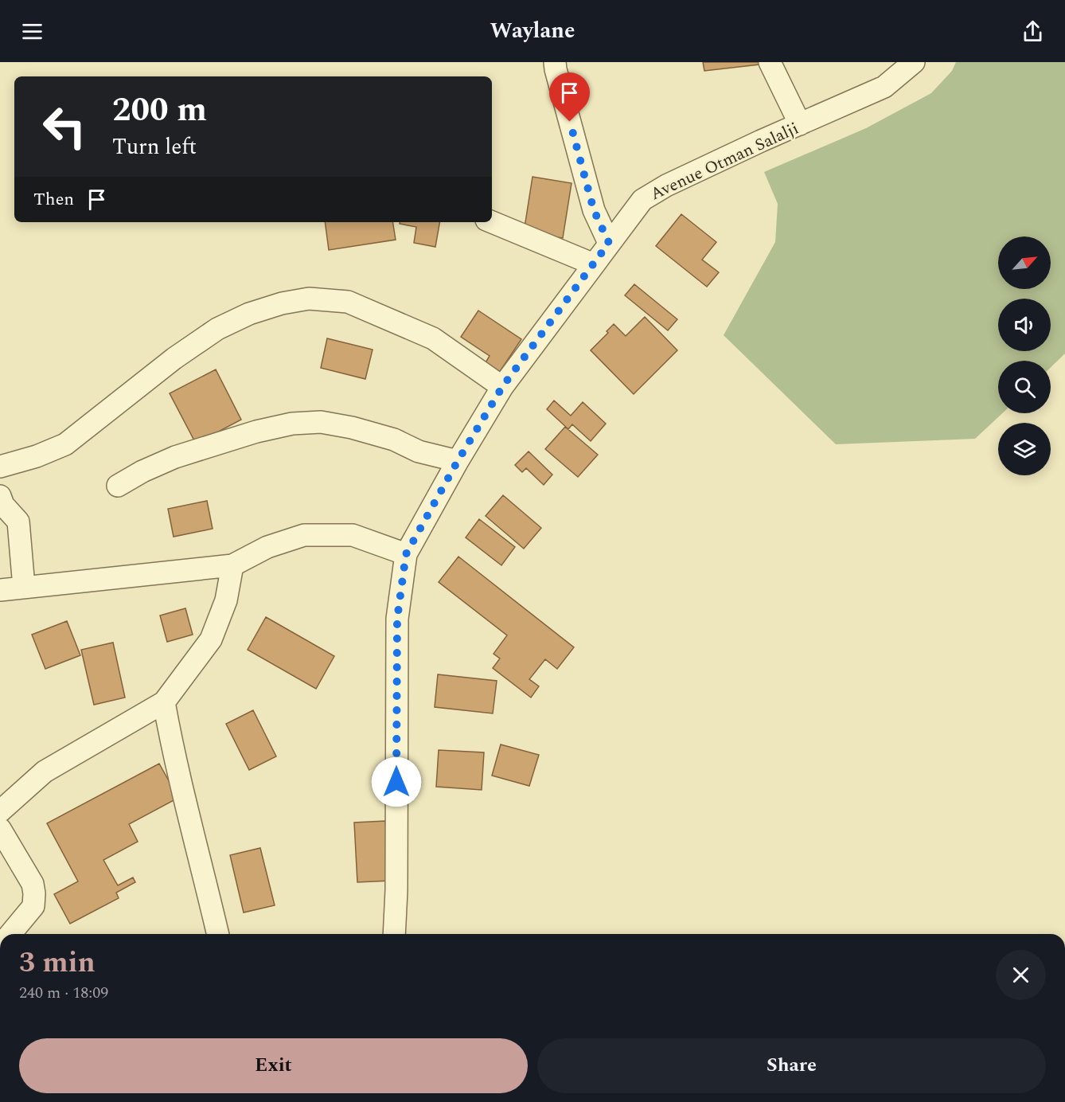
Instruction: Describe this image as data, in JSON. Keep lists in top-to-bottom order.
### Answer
{
  "streets": {
    "street": ["Avenue Otman Salalji"]
  },
  "north": "top right",
  "page": {
    "header": "Waylane",
    "turn": ["200 m", "Turn left"],
    "then": "Then",
    "heading": ["3 min", "240 m · 18:09"],
    "buttons": ["Exit", "Share"]
  }
}
